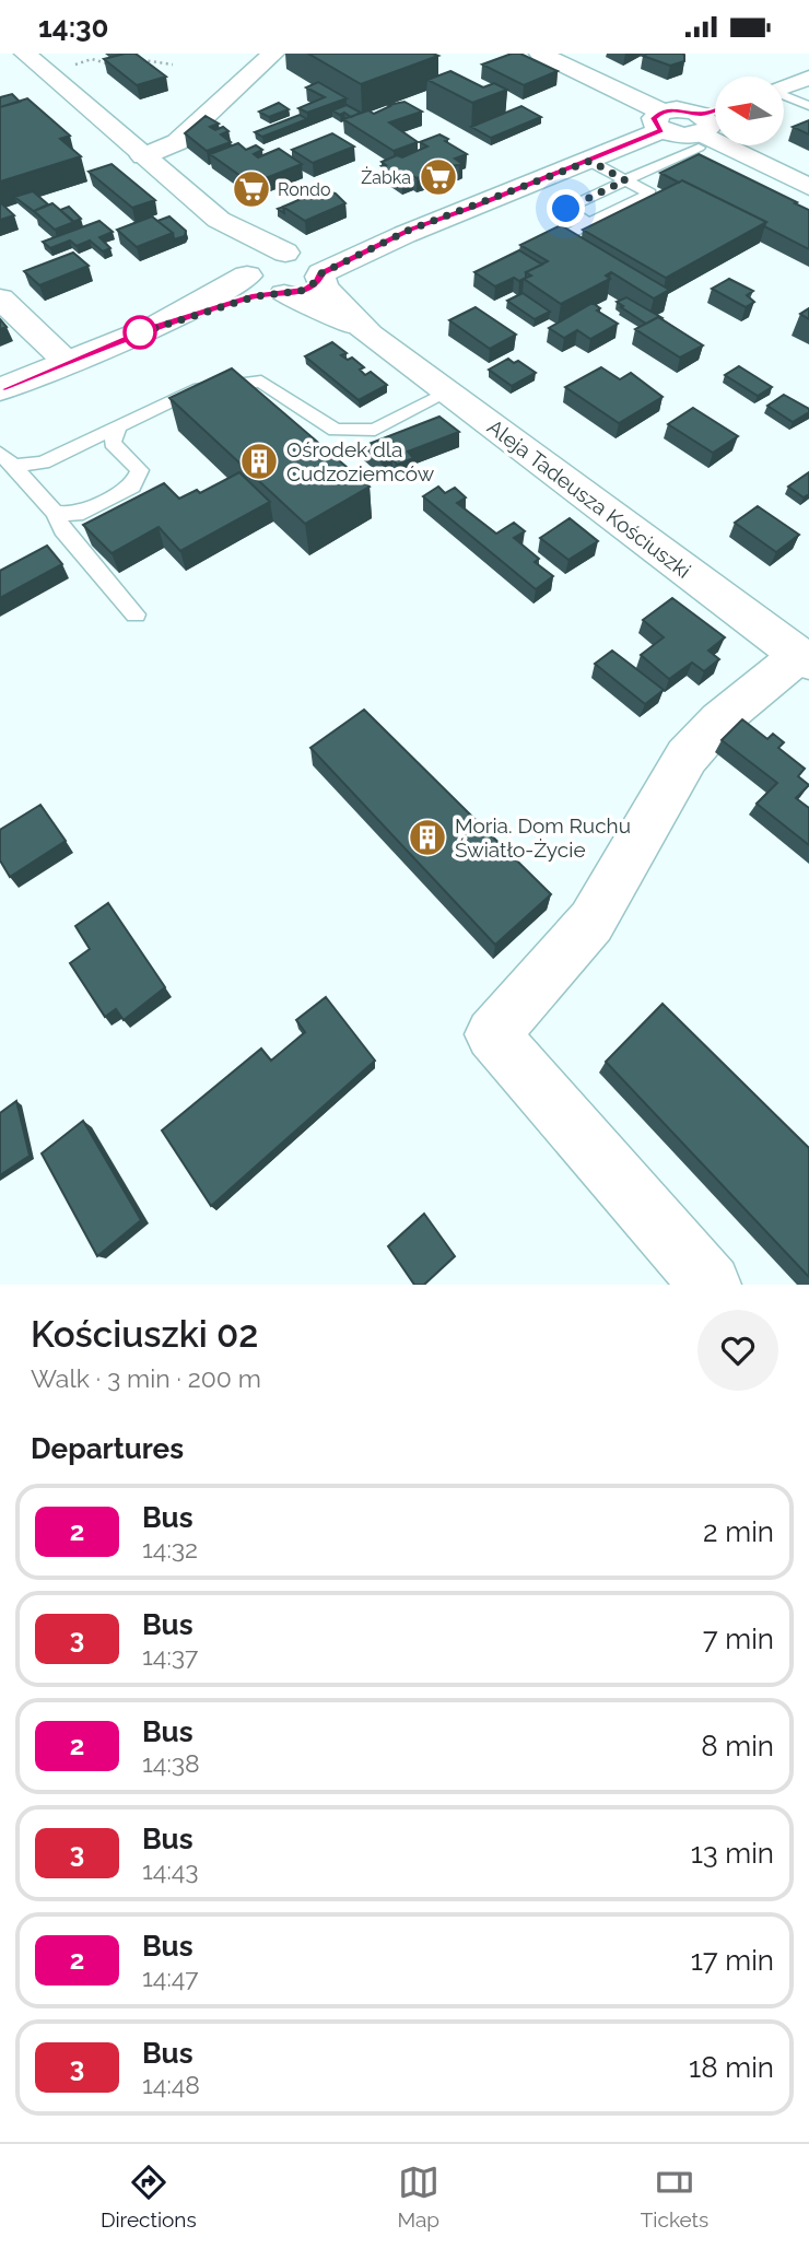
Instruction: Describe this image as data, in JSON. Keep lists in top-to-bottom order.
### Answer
{
  "streets": {
    "street": ["Aleja Tadeusza Kościuszki"]
  },
  "places": {
    "supermarket": ["Żabka", "Rondo"],
    "building": ["Ośrodek dla Cudzoziemców", "Moria. Dom Ruchu Światło-Życie"]
  },
  "lines": ["bus line 2"],
  "north": "left",
  "page": {
    "status": "14:30",
    "heading": [
      ["Kościuszki 02", "Walk · 3 min · 200 m"],
      "Departures"
    ],
    "list": [
      {
        "mark": "2",
        "name": "Bus",
        "note": "14:32",
        "value": "2 min"
      },
      {
        "mark": "3",
        "name": "Bus",
        "note": "14:37",
        "value": "7 min"
      },
      {
        "mark": "2",
        "name": "Bus",
        "note": "14:38",
        "value": "8 min"
      },
      {
        "mark": "3",
        "name": "Bus",
        "note": "14:43",
        "value": "13 min"
      },
      {
        "mark": "2",
        "name": "Bus",
        "note": "14:47",
        "value": "17 min"
      },
      {
        "mark": "3",
        "name": "Bus",
        "note": "14:48",
        "value": "18 min"
      }
    ],
    "tabs": ["Directions", "Map", "Tickets"]
  }
}
